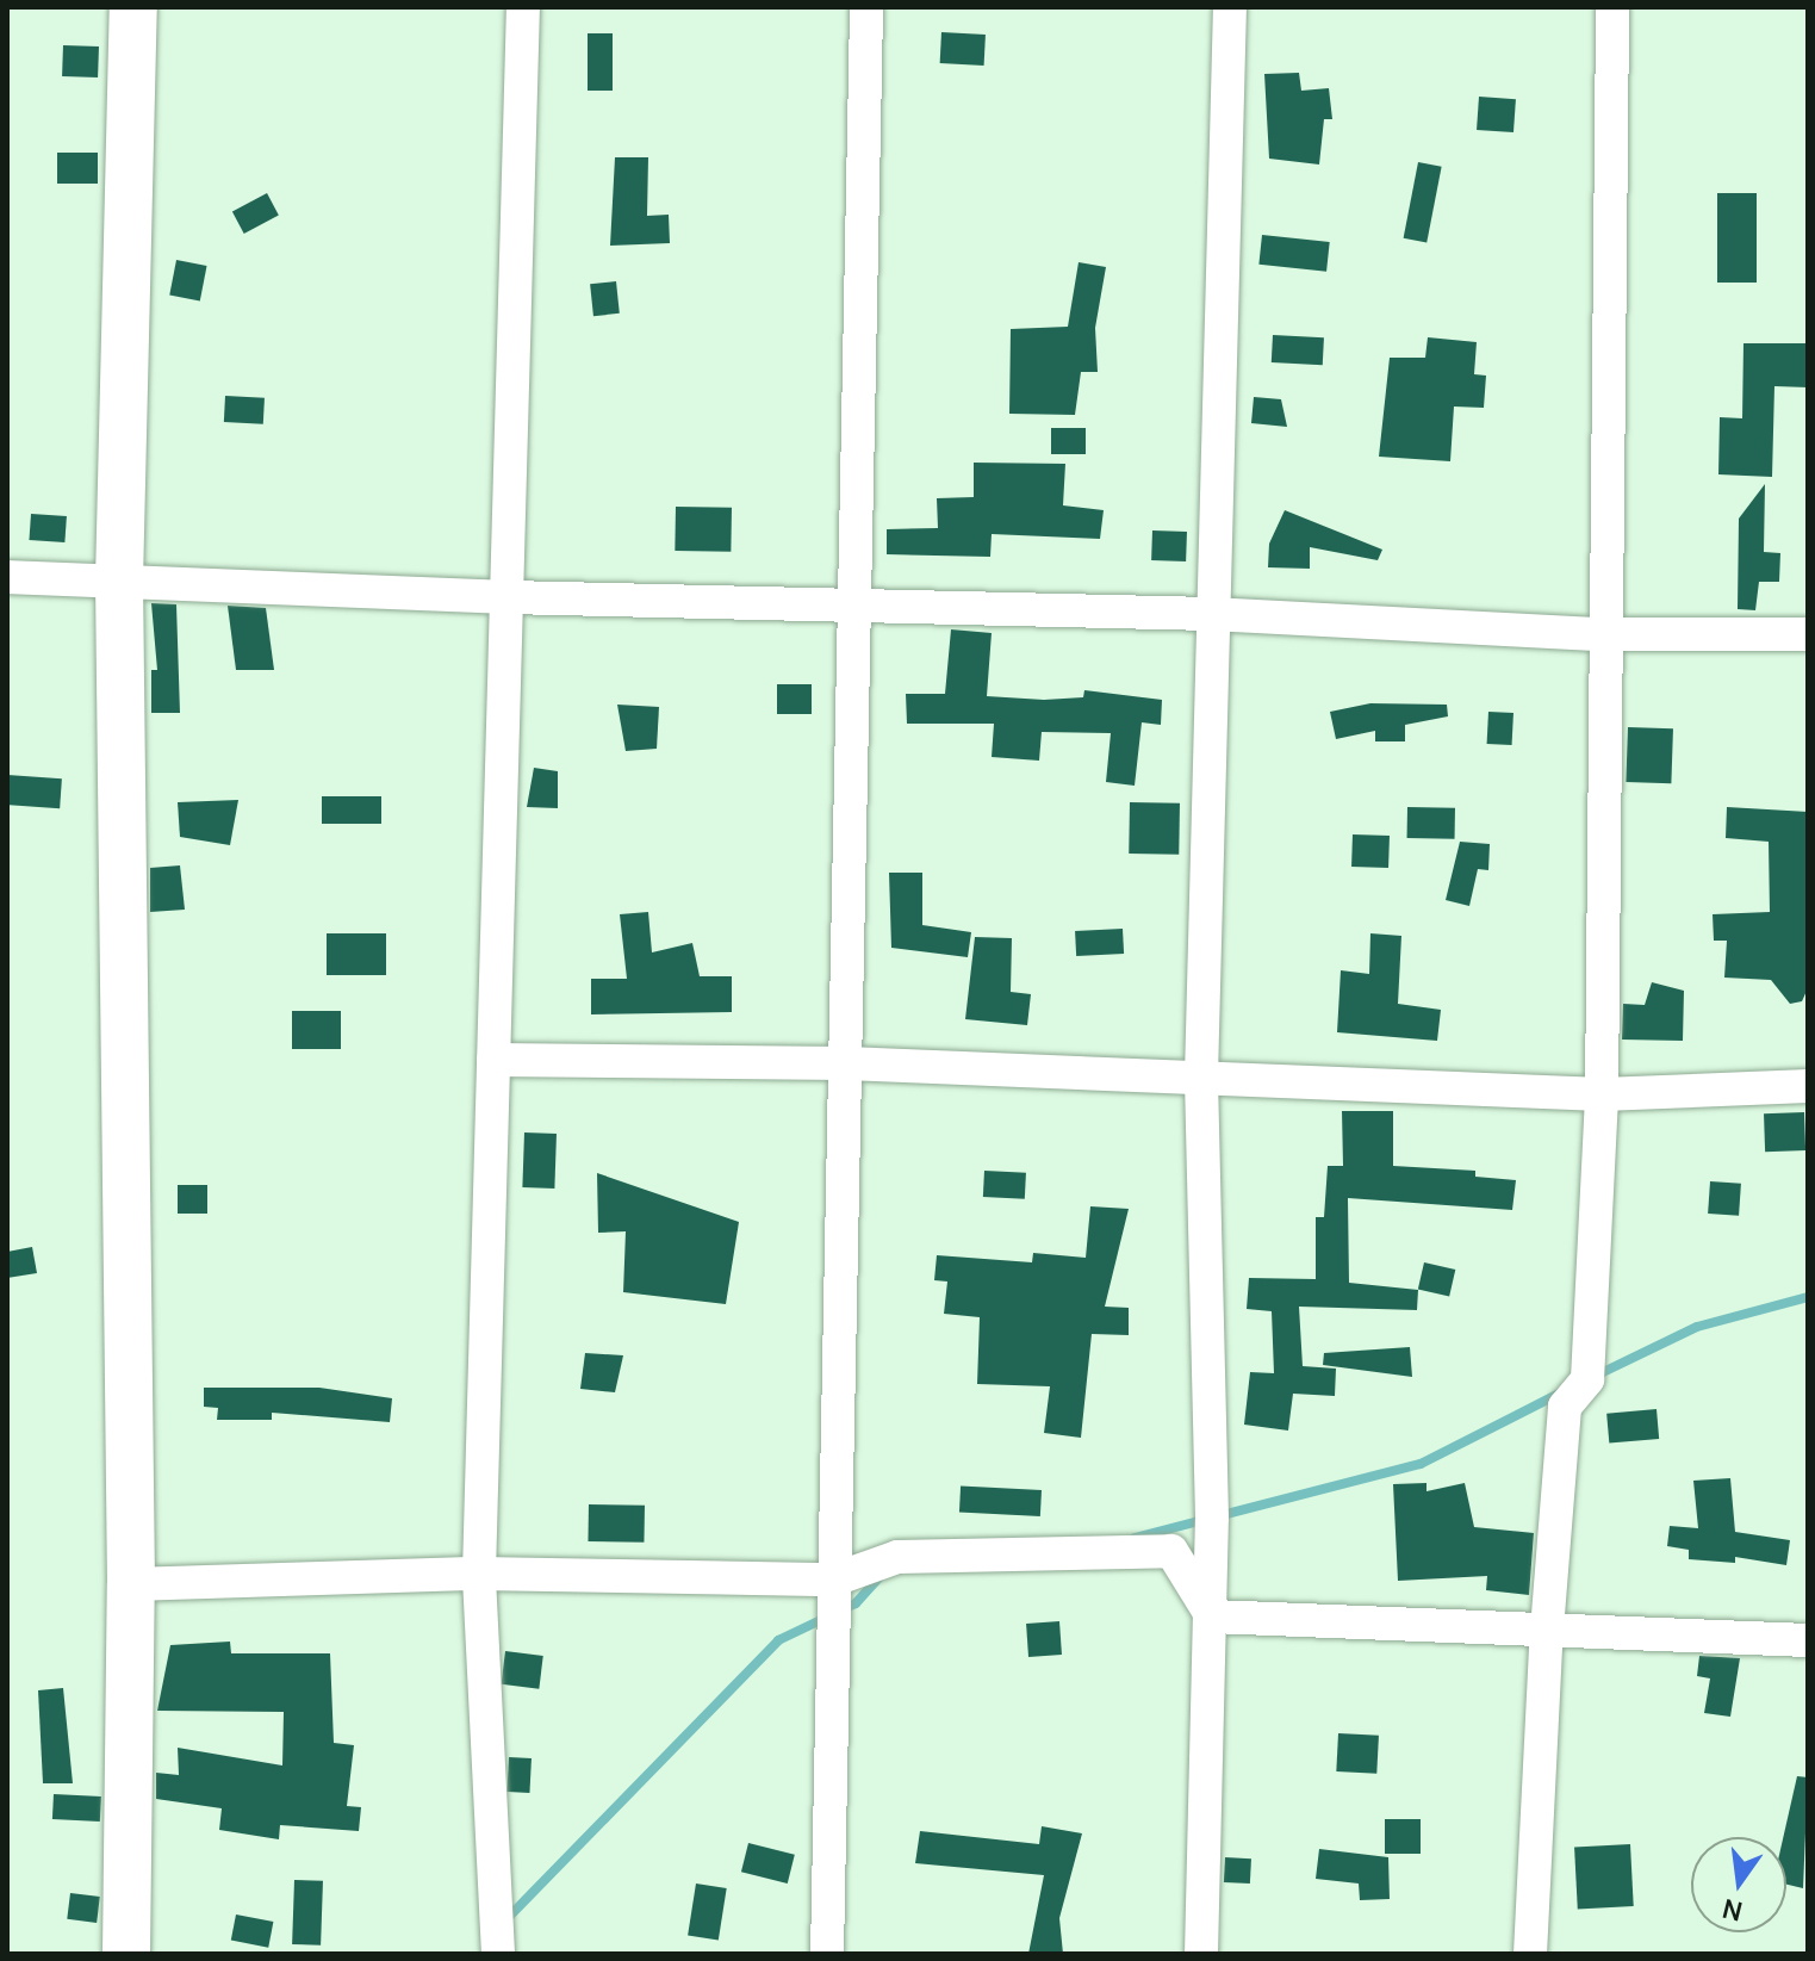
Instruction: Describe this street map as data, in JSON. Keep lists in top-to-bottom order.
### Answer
{
  "north": "bottom"
}
